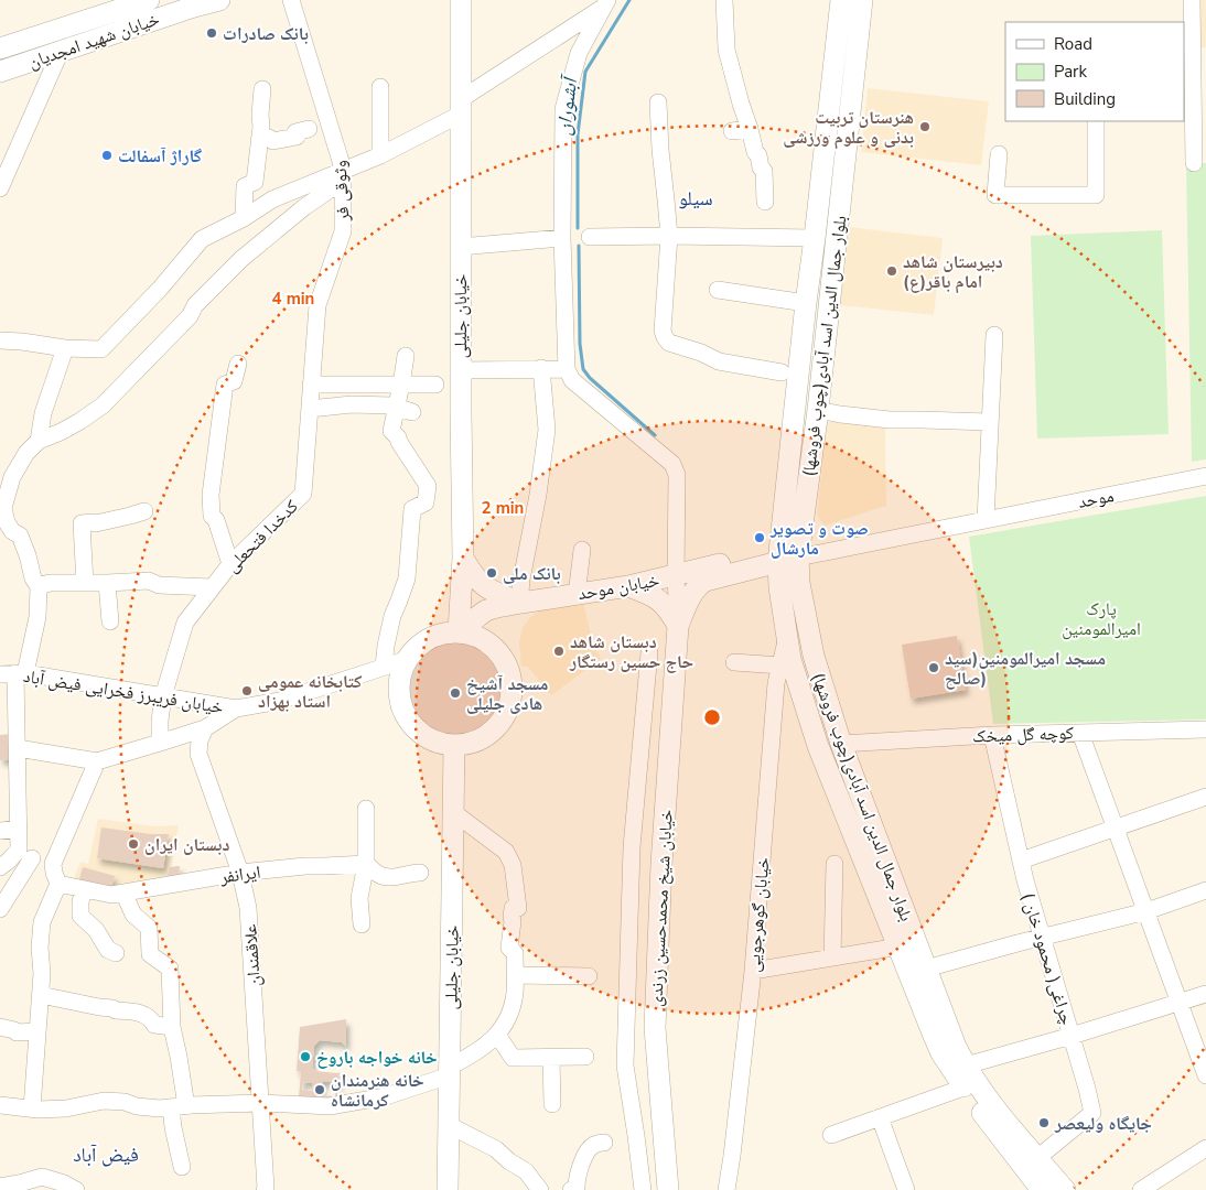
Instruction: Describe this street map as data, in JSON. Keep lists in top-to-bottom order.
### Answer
{
  "streets": {
    "main road": [
      "خیابان شهید امجدیان",
      "خیابان جلیلی",
      "بلوار جمال الدین اسد آبادی(چوب فروشها)",
      "خیابان موحد",
      "خیابان شیخ محمدحسین زرندی"
    ],
    "street": [
      "وثوقی فر",
      "موحد",
      "کدخدا فتحعلی",
      "خیابان فریبرز فخرایی فیض آباد",
      "کوچه گل میخک",
      "ایرانفر",
      "خیابان گوهرجویی",
      "علاقمندان",
      "چراغی( محمود خان )"
    ]
  },
  "crossings": [
    ["وثوقی فر", "کدخدا فتحعلی"],
    ["خیابان جلیلی", "خیابان موحد"],
    ["خیابان جلیلی", "خیابان فریبرز فخرایی فیض آباد"],
    ["بلوار جمال الدین اسد آبادی(چوب فروشها)", "موحد"],
    ["بلوار جمال الدین اسد آبادی(چوب فروشها)", "خیابان موحد"],
    ["بلوار جمال الدین اسد آبادی(چوب فروشها)", "کوچه گل میخک"],
    ["بلوار جمال الدین اسد آبادی(چوب فروشها)", "خیابان شیخ محمدحسین زرندی"],
    ["بلوار جمال الدین اسد آبادی(چوب فروشها)", "خیابان گوهرجویی"],
    ["بلوار جمال الدین اسد آبادی(چوب فروشها)", "چراغی( محمود خان )"],
    ["موحد", "خیابان موحد"],
    ["موحد", "خیابان شیخ محمدحسین زرندی"],
    ["کدخدا فتحعلی", "خیابان فریبرز فخرایی فیض آباد"],
    ["خیابان موحد", "خیابان فریبرز فخرایی فیض آباد"],
    ["خیابان موحد", "خیابان شیخ محمدحسین زرندی"],
    ["کوچه گل میخک", "چراغی( محمود خان )"],
    ["ایرانفر", "علاقمندان"]
  ],
  "districts": ["سیلو", "فیض آباد"],
  "water": ["آبشوران"],
  "parks": ["پارک امیرالمومنین"],
  "places": [
    "بانک صادرات",
    "هنرستان تربیت بدنی و علوم ورزشی",
    "گاراژ آسفالت",
    "دبیرستان شاهد امام باقر(ع)",
    "صوت و تصویر مارشال",
    "بانک ملی",
    "دبستان شاهد حاج حسین رستگار",
    "مسجد امیرالمومنین(سید صالح)",
    "کتابخانه عمومی استاد بهزاد",
    "مسجد آشیخ هادی جلیلی",
    "دبستان ایران",
    "خانه خواجه باروخ",
    "خانه هنرمندان کرمانشاه",
    "جایگاه ولیعصر"
  ],
  "legend": ["Road", "Park", "Building"],
  "rings": ["4 min", "2 min"]
}
